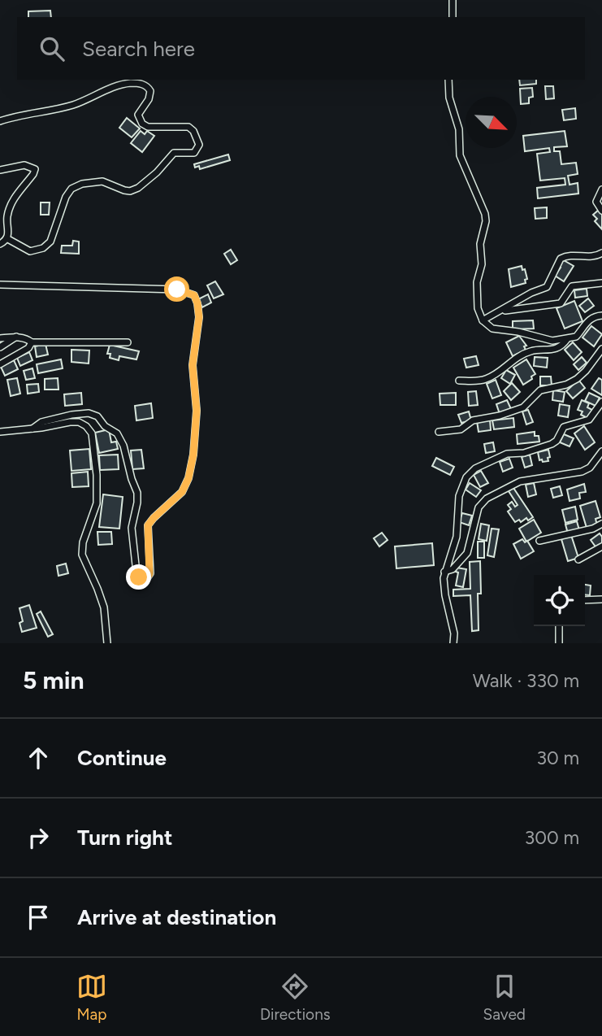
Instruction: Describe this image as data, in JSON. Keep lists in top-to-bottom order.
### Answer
{
  "north": "bottom right",
  "page": {
    "search": "Search here",
    "heading": ["5 min", "Walk · 330 m"],
    "list": [
      ["Continue", "30 m"],
      ["Turn right", "300 m"],
      "Arrive at destination"
    ],
    "nav": ["Map", "Directions", "Saved"]
  }
}
